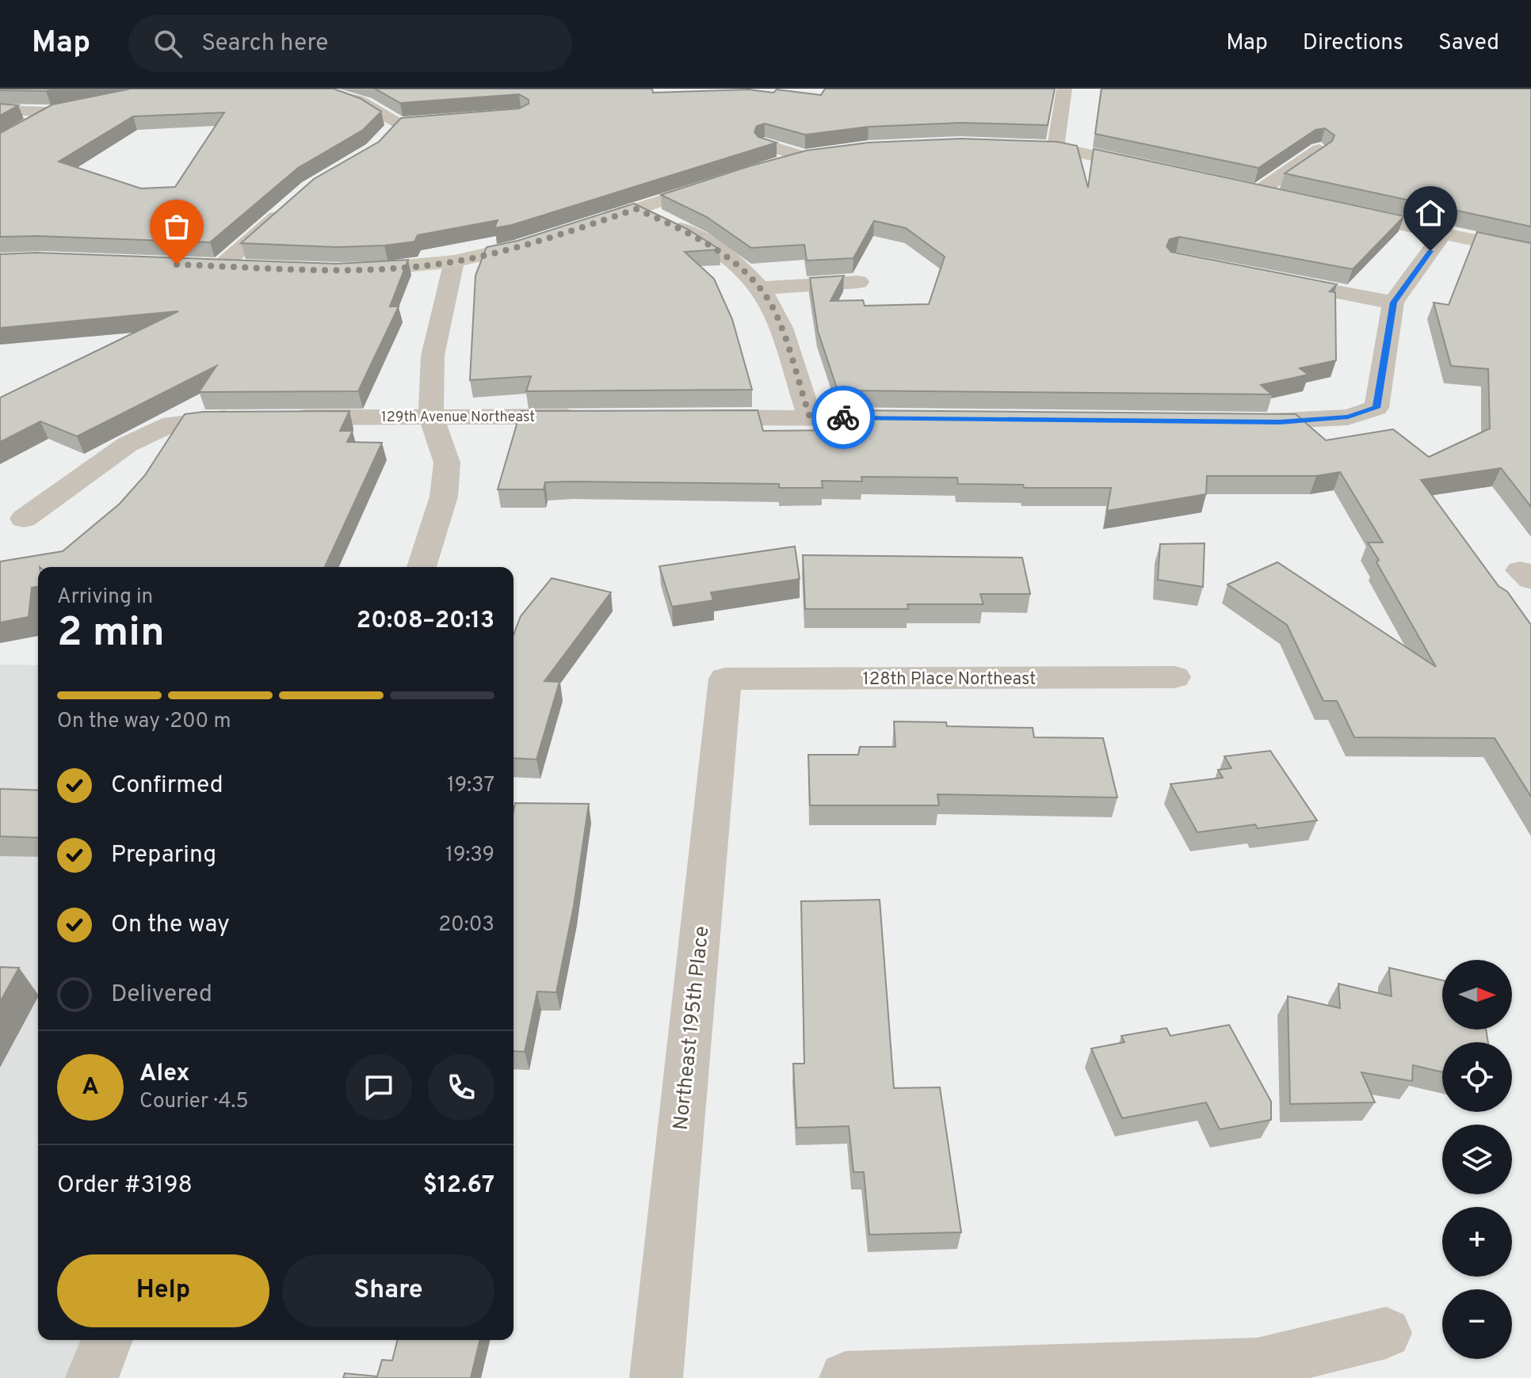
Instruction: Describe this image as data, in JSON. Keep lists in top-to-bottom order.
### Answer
{
  "streets": {
    "street": ["129th Avenue Northeast", "128th Place Northeast", "Northeast 195th Place"]
  },
  "crossings": [
    ["128th Place Northeast", "Northeast 195th Place"]
  ],
  "north": "right",
  "page": {
    "header": "Map",
    "search": "Search here",
    "nav": ["Map", "Directions", "Saved"],
    "heading": ["2 min", "Arriving in", "20:08–20:13"],
    "panel": [
      "Alex",
      "Courier · 4.5",
      "Order #3198",
      "$12.67"
    ],
    "bar": "On the way · 200 m",
    "list": [
      ["Confirmed", "19:37"],
      ["Preparing", "19:39"],
      ["On the way", "20:03"],
      "Delivered"
    ],
    "map_buttons": ["+", "−"],
    "round": "A",
    "buttons": ["Help", "Share"]
  }
}
